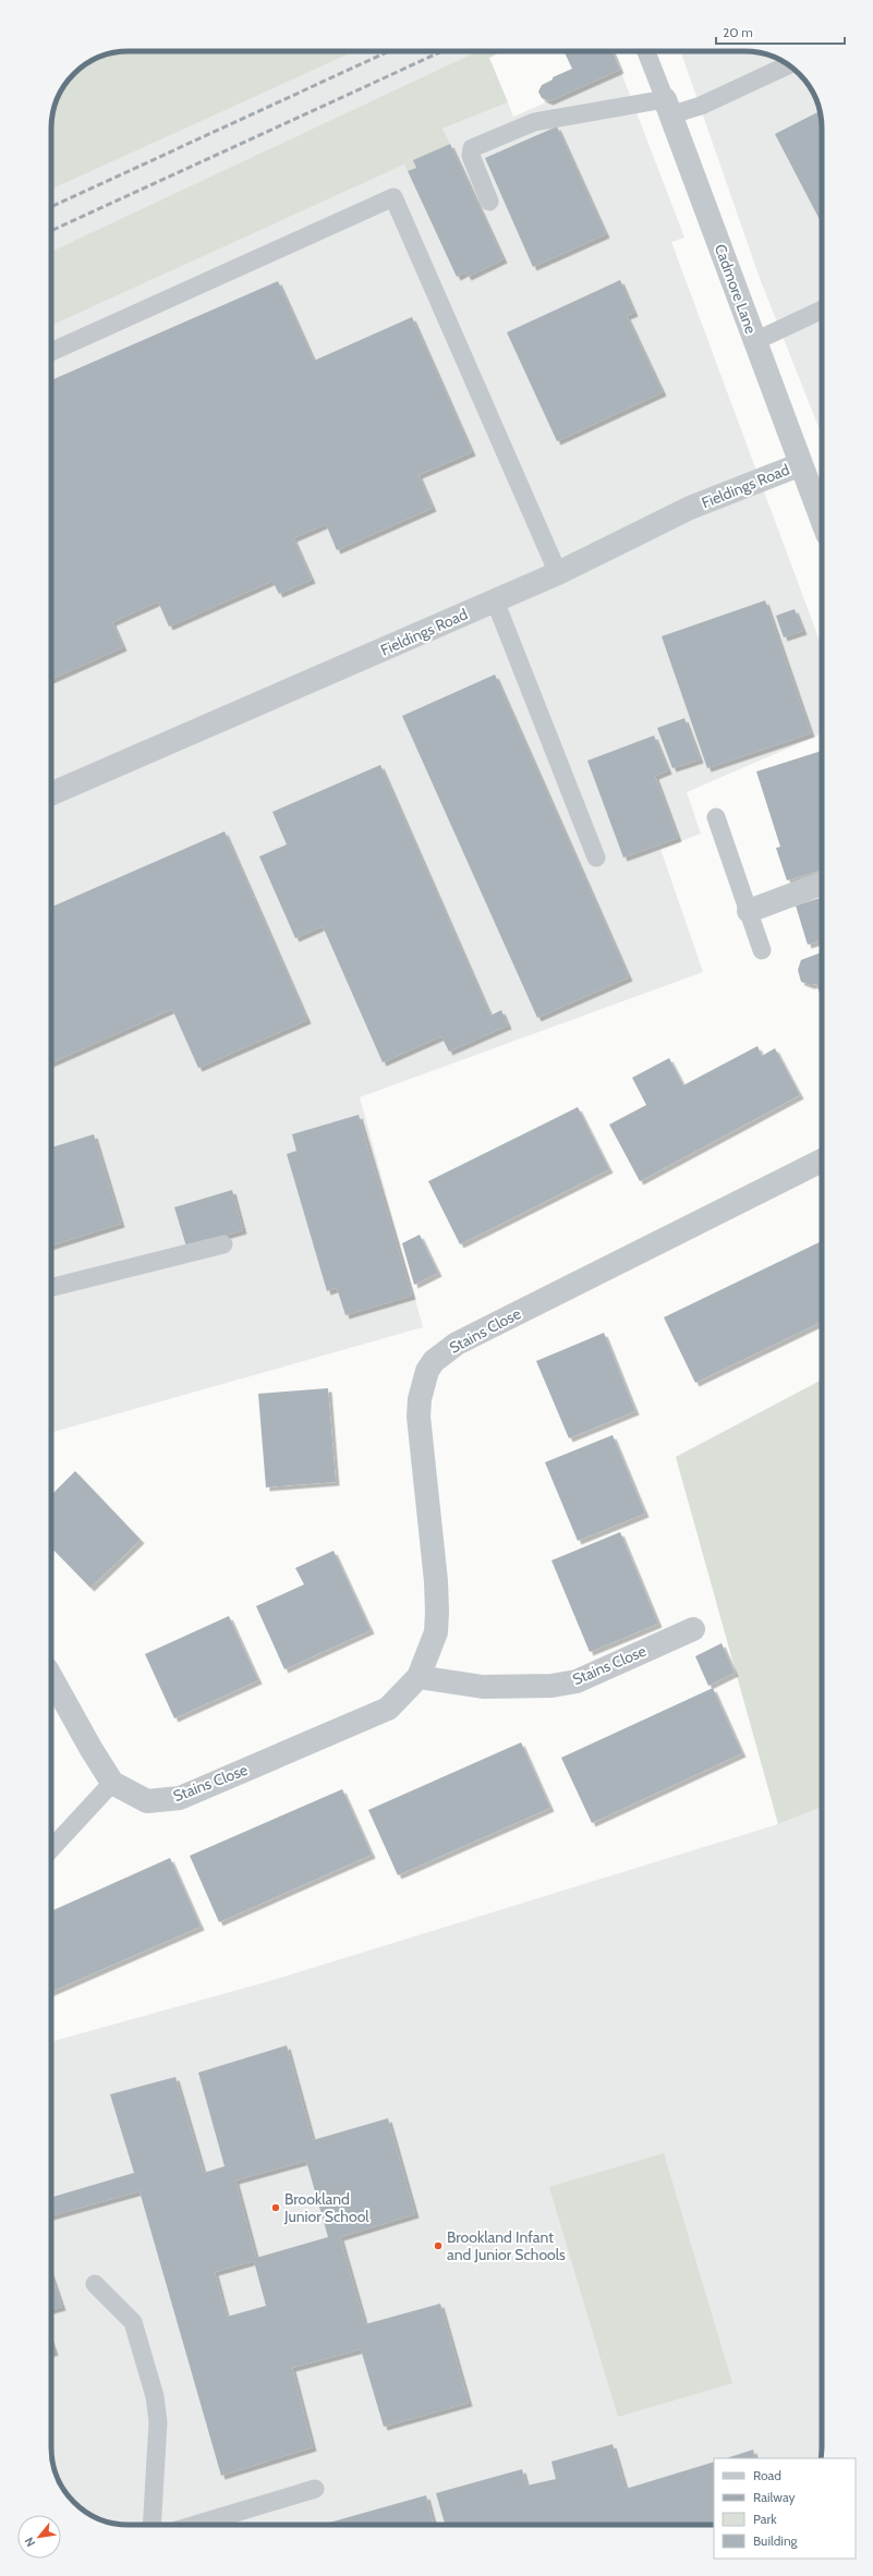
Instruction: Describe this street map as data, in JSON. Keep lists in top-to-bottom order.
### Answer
{
  "streets": {
    "street": ["Cadmore Lane", "Fieldings Road", "Stains Close"]
  },
  "crossings": [
    ["Cadmore Lane", "Fieldings Road"]
  ],
  "places": ["Brookland Junior School", "Brookland Infant and Junior Schools"],
  "legend": [
    "Road",
    "Railway",
    "Park",
    "Building"
  ],
  "scale_bar": "20 m",
  "north": "bottom left"
}
